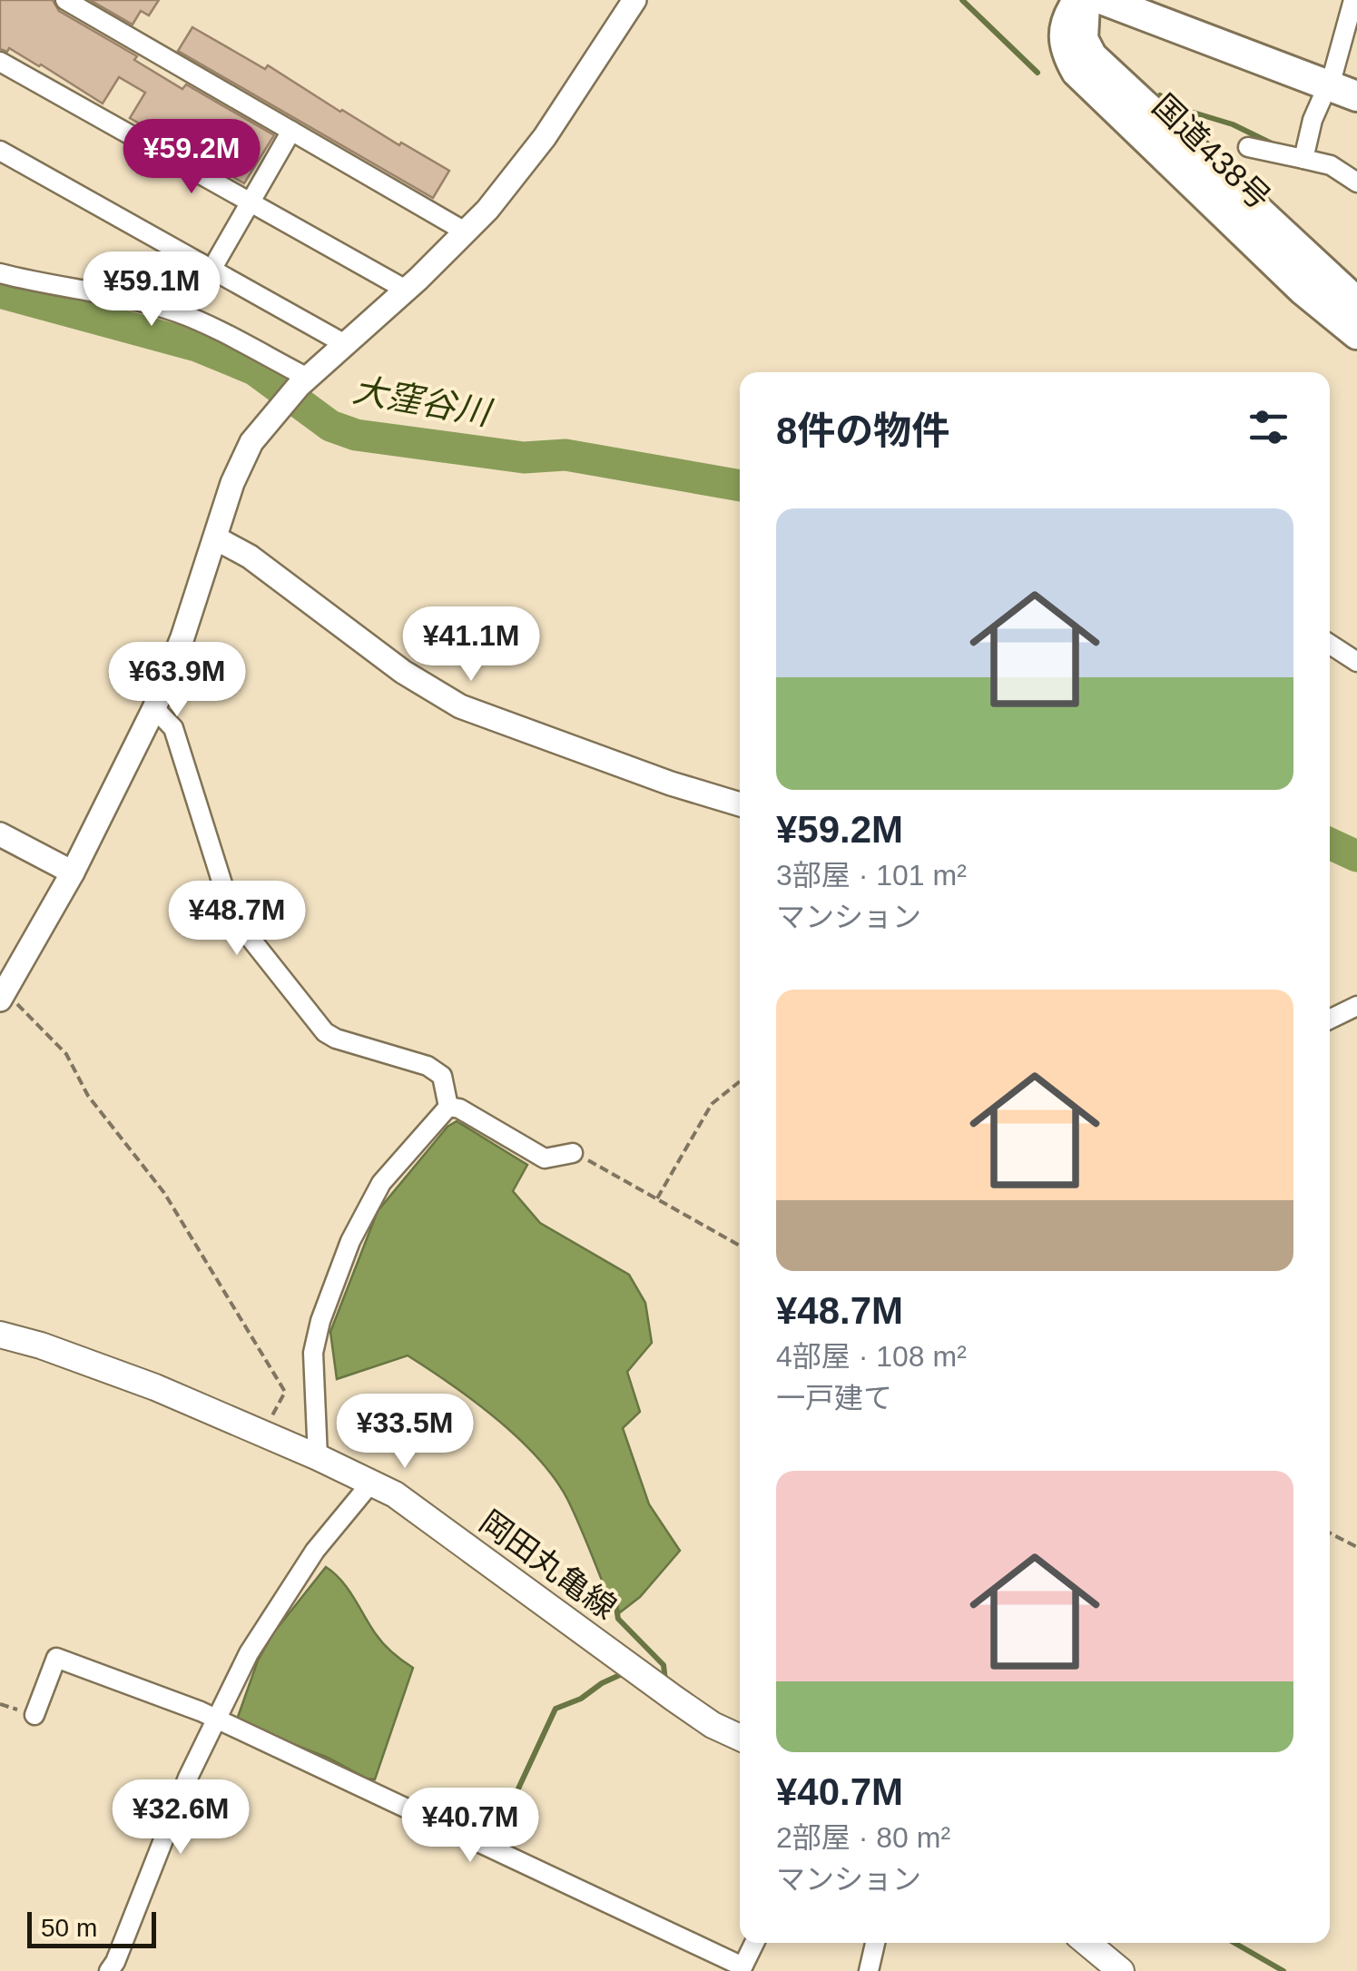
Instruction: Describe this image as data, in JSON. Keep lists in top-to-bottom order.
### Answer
{
  "streets": {
    "highway": ["国道438号"],
    "main road": ["岡田丸亀線"]
  },
  "water": ["大窪谷川"],
  "scale_bar": "50 m",
  "page": {
    "price": [
      "¥59.2M",
      "¥59.1M",
      "¥41.1M",
      "¥63.9M",
      "¥48.7M",
      "¥33.5M",
      "¥32.6M",
      "¥40.7M"
    ],
    "heading": "8件の物件",
    "list": [
      {
        "name": "¥59.2M",
        "note": "3部屋 · 101 m² · マンション"
      },
      {
        "name": "¥48.7M",
        "note": "4部屋 · 108 m² · 一戸建て"
      },
      {
        "name": "¥40.7M",
        "note": "2部屋 · 80 m² · マンション"
      }
    ],
    "scale": "50 m"
  }
}
